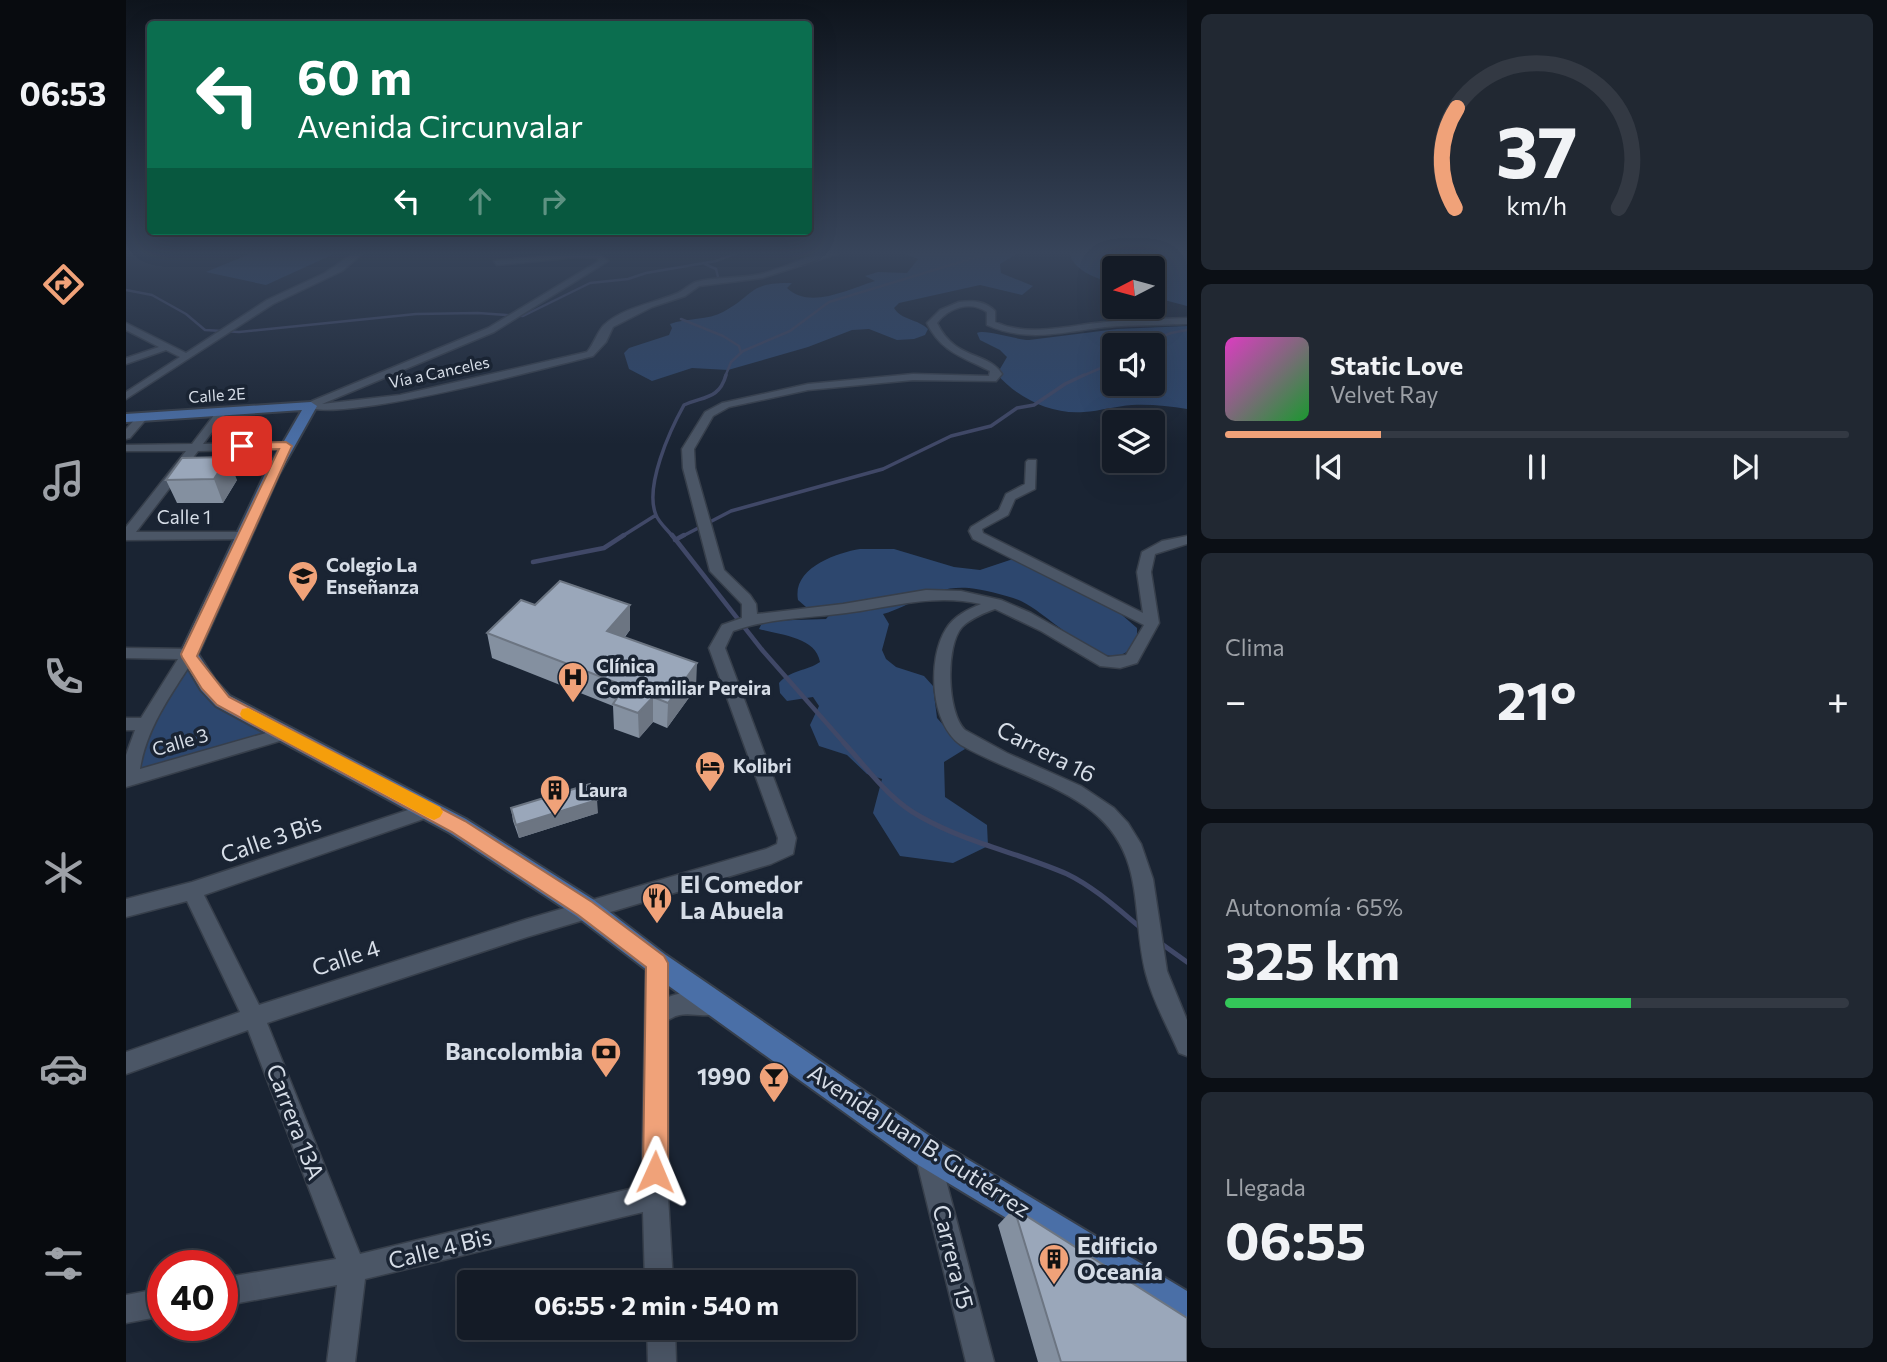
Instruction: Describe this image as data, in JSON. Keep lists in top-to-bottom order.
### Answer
{
  "streets": {
    "main road": ["Calle 2E", "Avenida Juan B. Gutiérrez"],
    "street": [
      "Vía a Canceles",
      "Calle 1",
      "Calle 3",
      "Carrera 16",
      "Calle 3 Bis",
      "Calle 4",
      "Carrera 13A",
      "Calle 4 Bis",
      "Carrera 15"
    ]
  },
  "crossings": [
    ["Vía a Canceles", "Calle 2E"],
    ["Calle 3", "Avenida Juan B. Gutiérrez"],
    ["Calle 3 Bis", "Carrera 13A"],
    ["Calle 3 Bis", "Avenida Juan B. Gutiérrez"],
    ["Calle 4", "Carrera 13A"],
    ["Calle 4", "Avenida Juan B. Gutiérrez"],
    ["Carrera 13A", "Calle 4 Bis"],
    ["Avenida Juan B. Gutiérrez", "Carrera 15"]
  ],
  "places": {
    "school or university": ["Colegio La Enseñanza"],
    "hospital": ["Clínica Comfamiliar Pereira"],
    "hotel": ["Kolibri"],
    "building": ["Laura", "Edificio Oceanía"],
    "restaurant": ["El Comedor La Abuela"],
    "bank": ["Bancolombia"],
    "bar": ["1990"]
  },
  "north": "left",
  "page": {
    "tabs": "06:53",
    "turn": ["60 m", "Avenida Circunvalar"],
    "song": ["Static Love", "Velvet Ray"],
    "tile": [
      "Clima",
      ["Autonomía · 65%", "325 km"],
      ["Llegada", "06:55"]
    ],
    "heat": ["−", "21°", "+"],
    "limit": "40",
    "trip": "06:55 · 2 min · 540 m",
    "gauge": ["37", "km/h"]
  }
}
